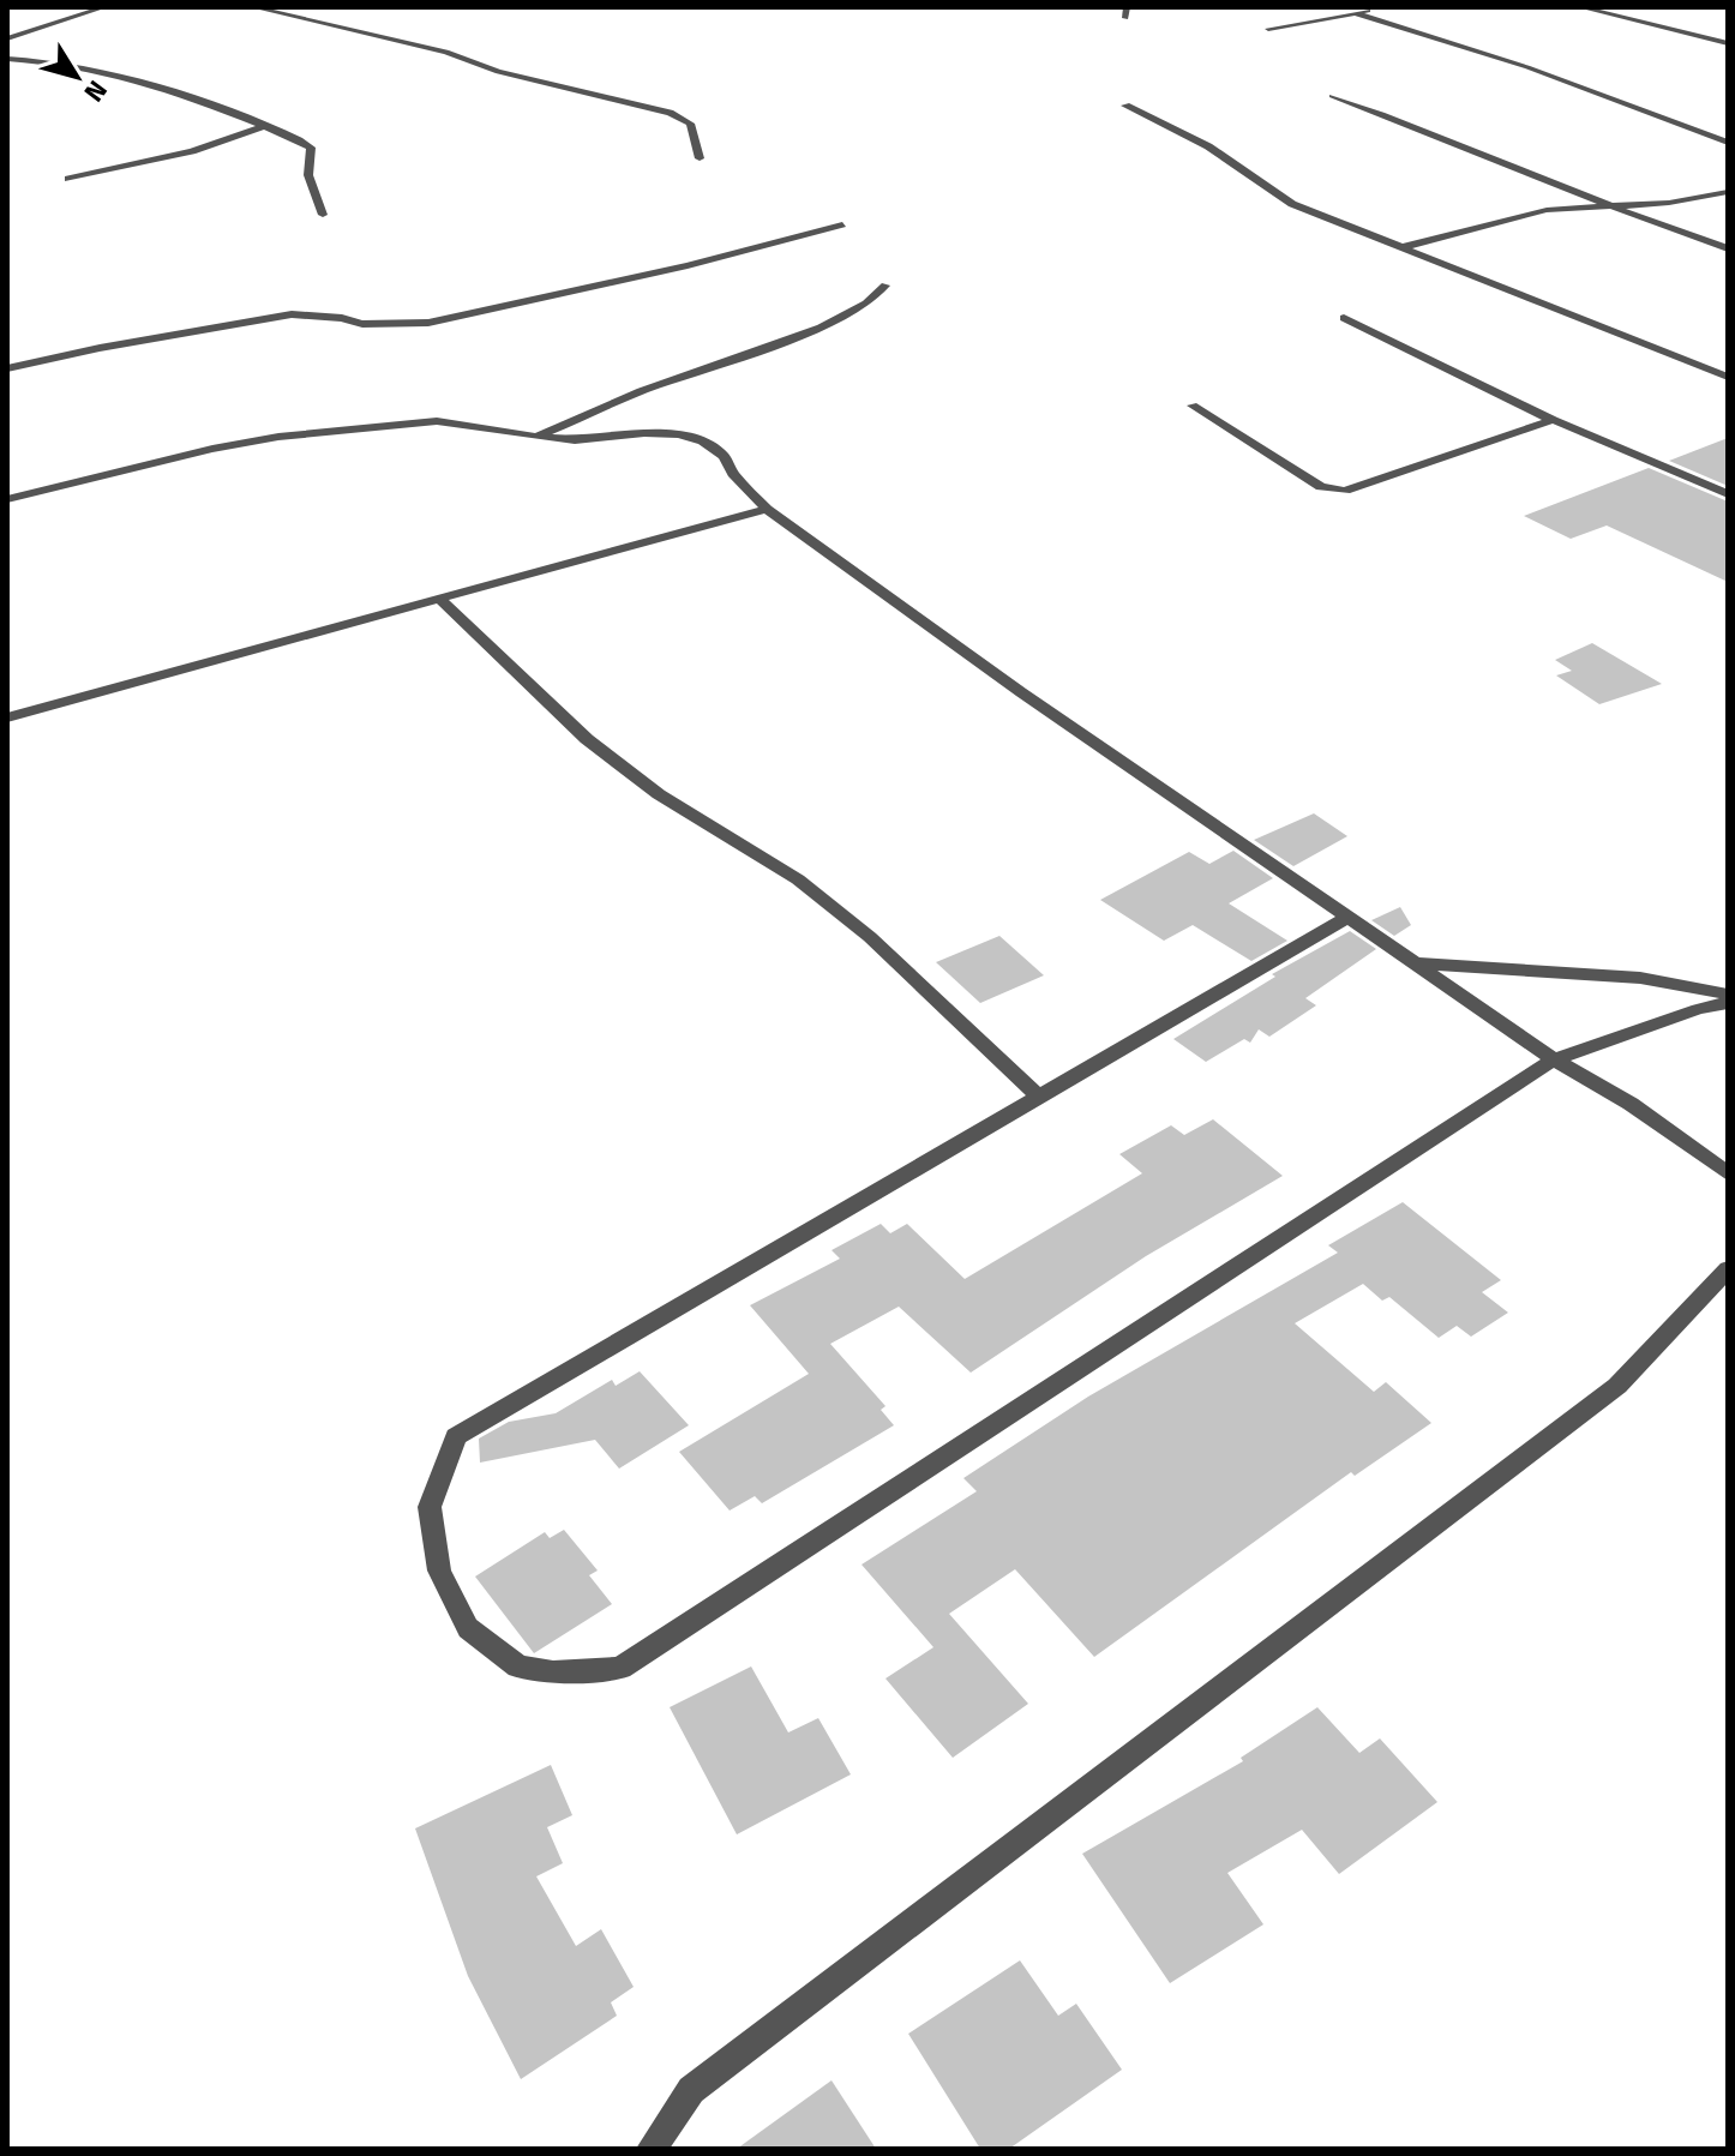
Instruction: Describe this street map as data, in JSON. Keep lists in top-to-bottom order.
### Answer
{
  "north": "bottom right"
}
